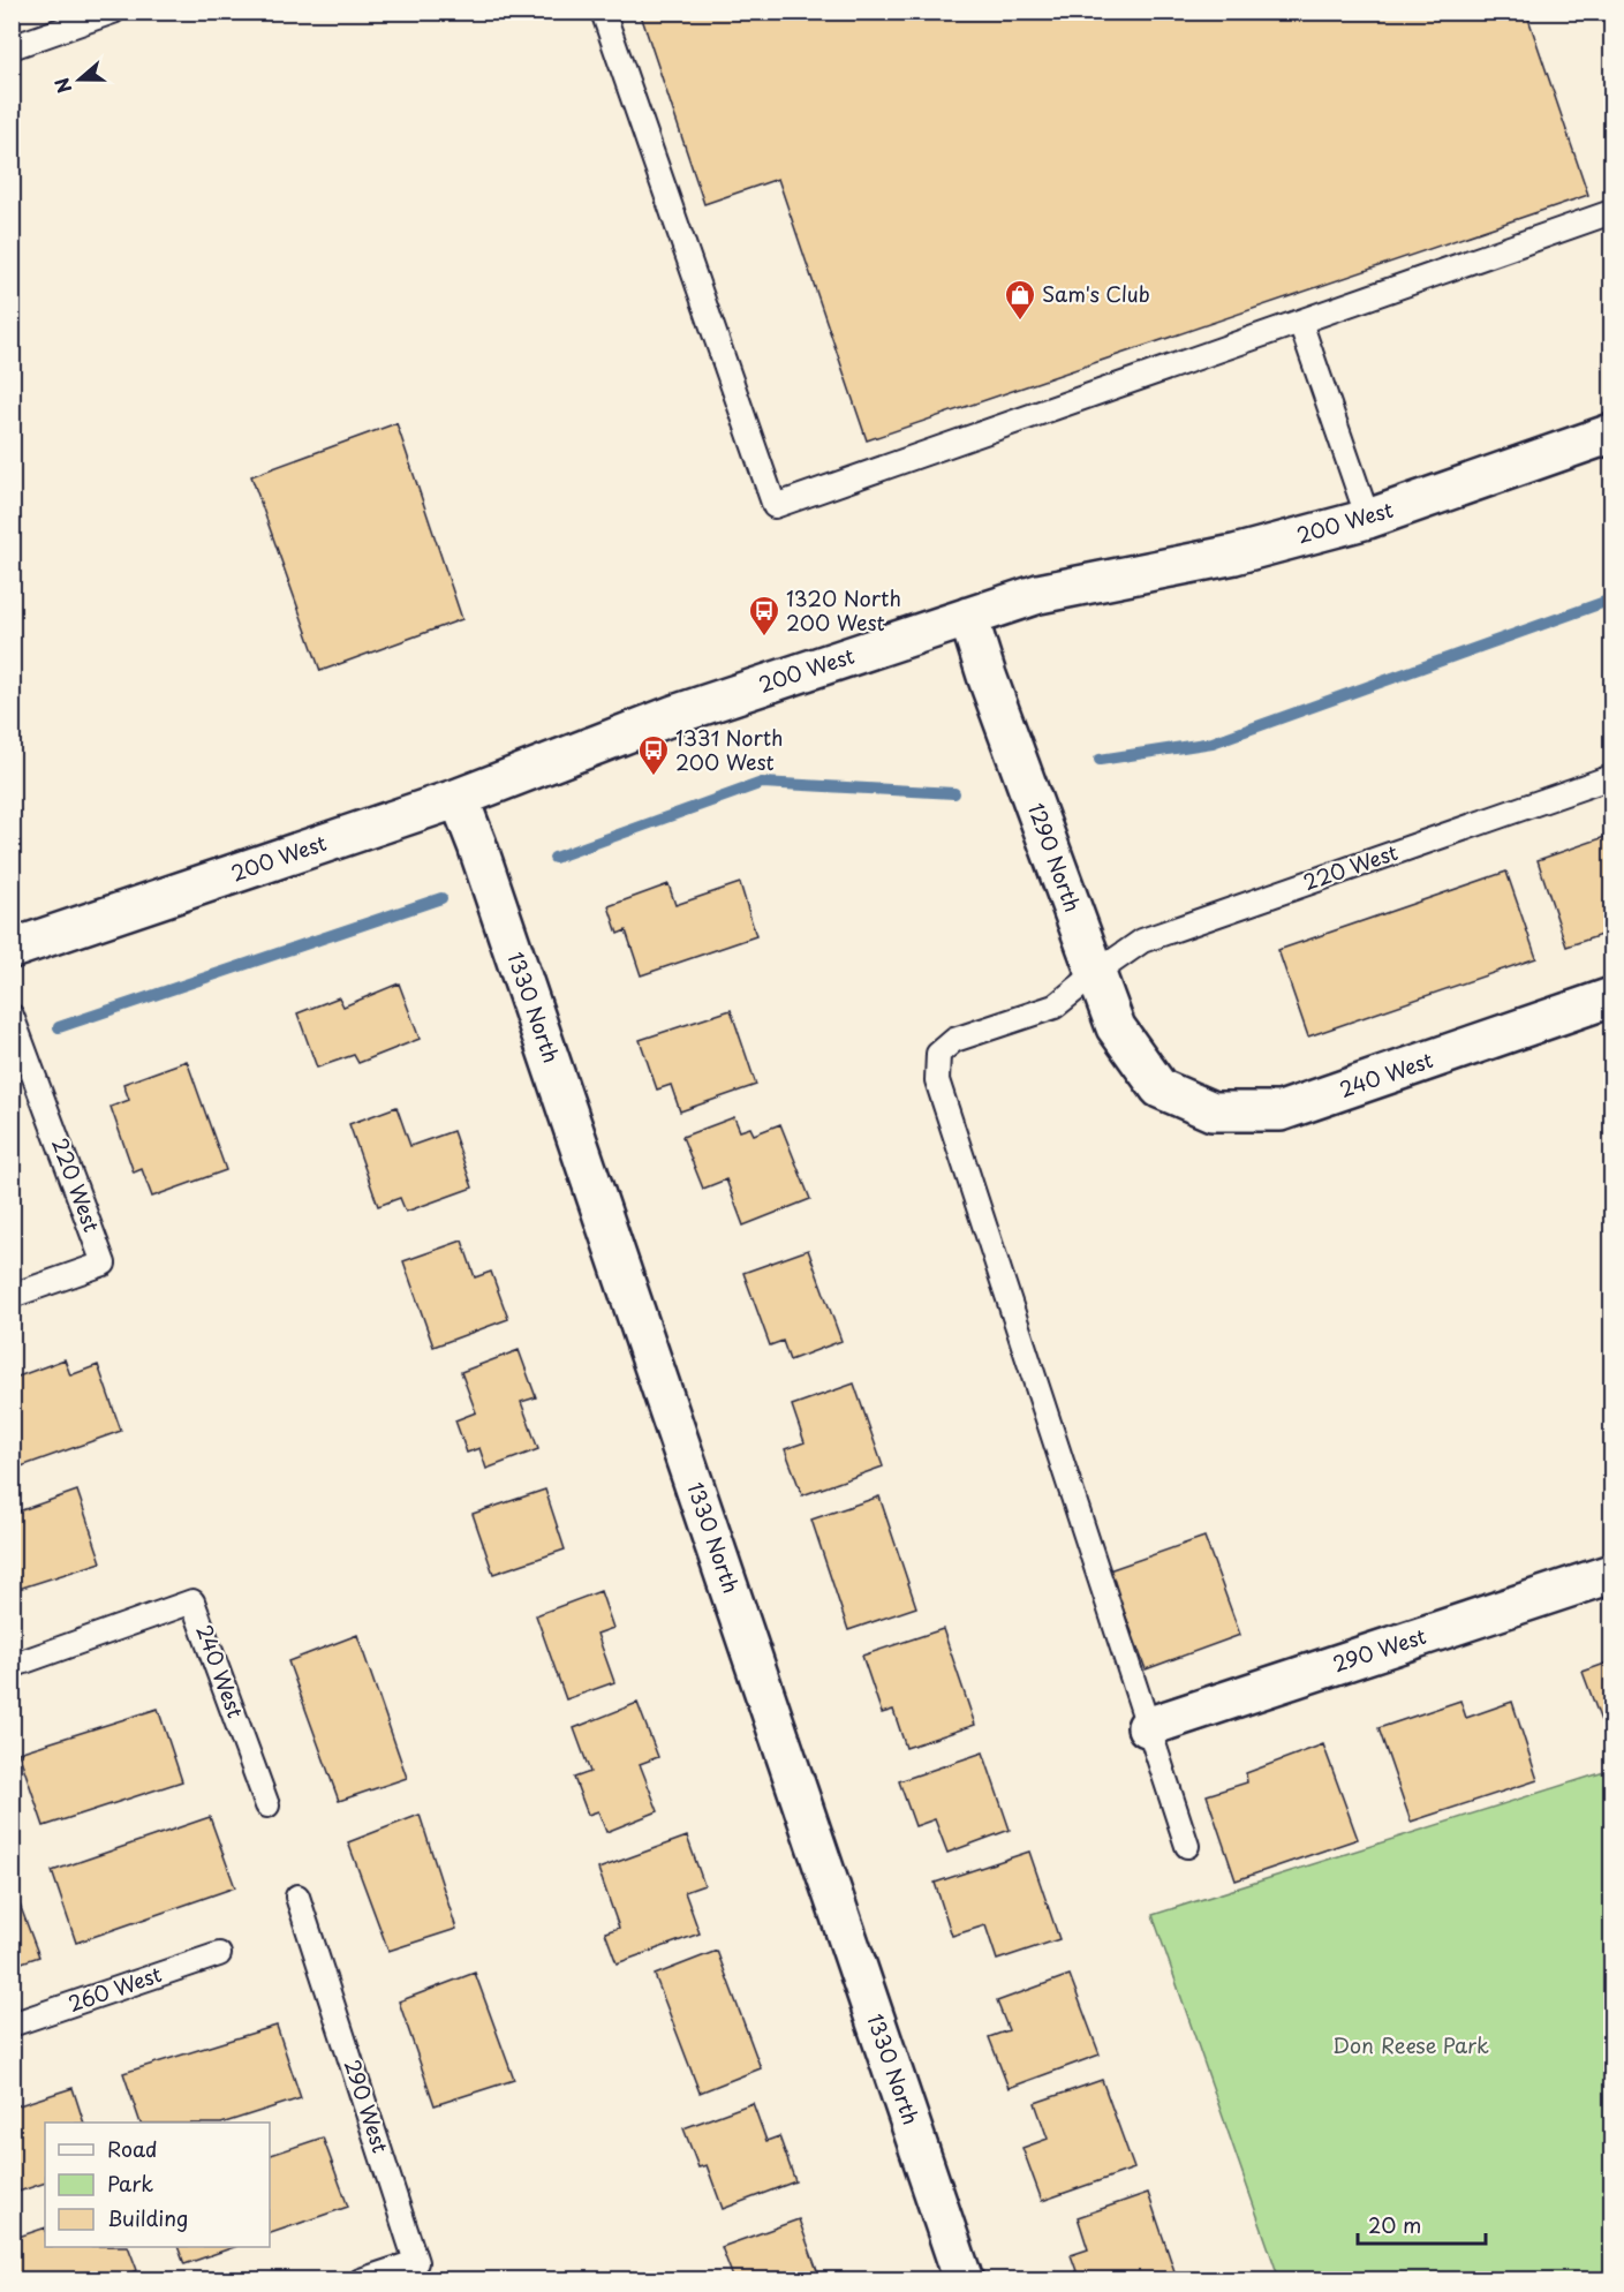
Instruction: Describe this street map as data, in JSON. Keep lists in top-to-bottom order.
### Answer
{
  "streets": {
    "street": [
      "200 West",
      "1290 North",
      "1330 North",
      "240 West",
      "290 West"
    ],
    "lane": ["220 West", "260 West"]
  },
  "crossings": [
    ["200 West", "1290 North"],
    ["200 West", "1330 North"],
    ["1290 North", "220 West"],
    ["1290 North", "240 West"],
    ["220 West", "290 West"]
  ],
  "parks": ["Don Reese Park"],
  "places": {
    "shop": ["Sam's Club"],
    "bus stop": ["1320 North 200 West", "1331 North 200 West"]
  },
  "legend": ["Road", "Park", "Building"],
  "scale_bar": "20 m",
  "north": "left"
}
